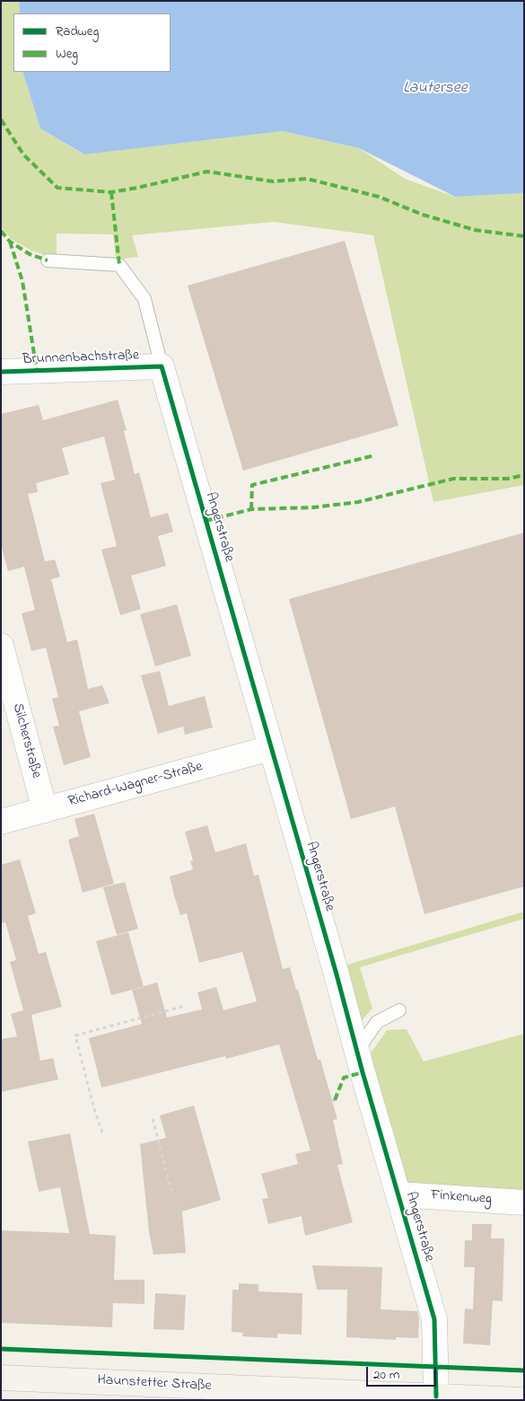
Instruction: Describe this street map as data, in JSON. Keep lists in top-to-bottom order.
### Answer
{
  "streets": {
    "main road": ["Haunstetter Straße"],
    "street": [
      "Brunnenbachstraße",
      "Angerstraße",
      "Silcherstraße",
      "Richard-Wagner-Straße",
      "Finkenweg"
    ]
  },
  "crossings": [
    ["Brunnenbachstraße", "Angerstraße"],
    ["Angerstraße", "Richard-Wagner-Straße"],
    ["Angerstraße", "Finkenweg"],
    ["Angerstraße", "Haunstetter Straße"],
    ["Silcherstraße", "Richard-Wagner-Straße"]
  ],
  "water": ["Lautersee"],
  "legend": ["Radweg", "Weg"],
  "scale_bar": "20 m"
}
